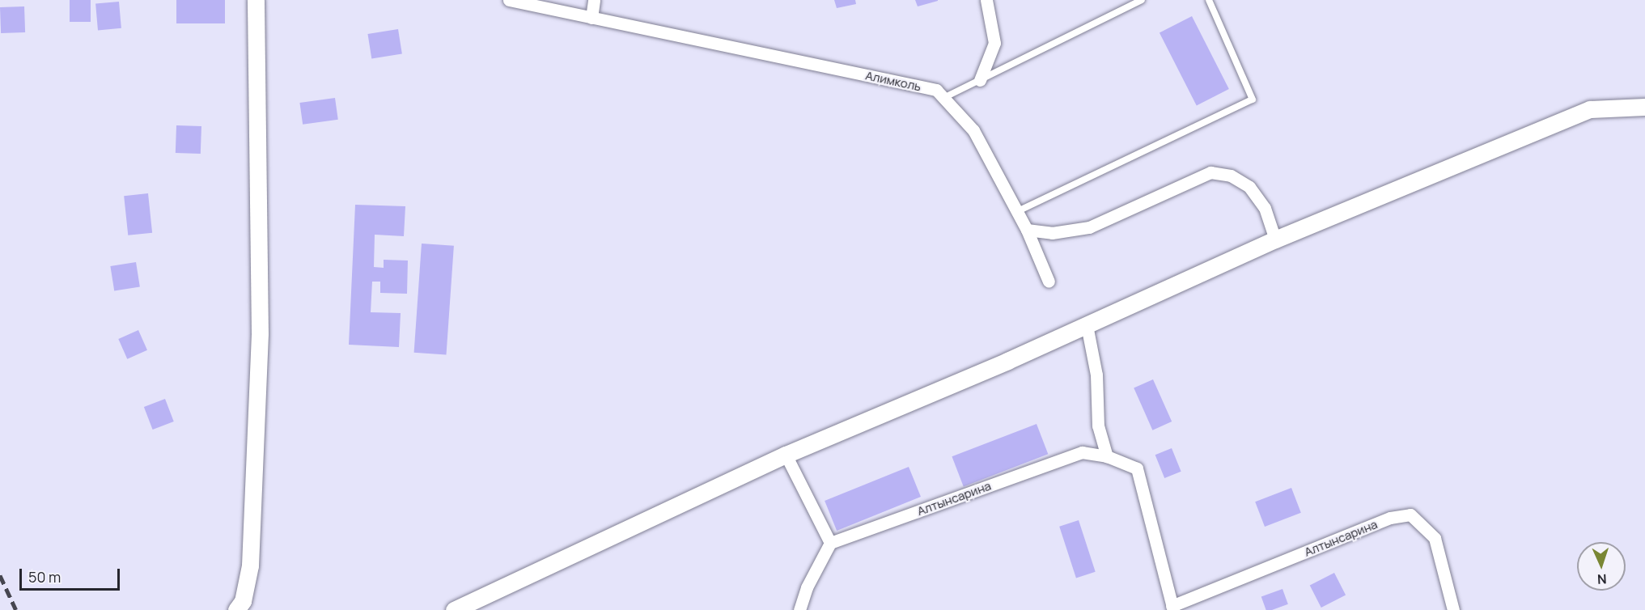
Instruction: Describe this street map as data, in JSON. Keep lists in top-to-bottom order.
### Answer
{
  "streets": {
    "street": ["Алимколь", "Алтынсарина"]
  },
  "scale_bar": "50 m",
  "north": "bottom"
}
